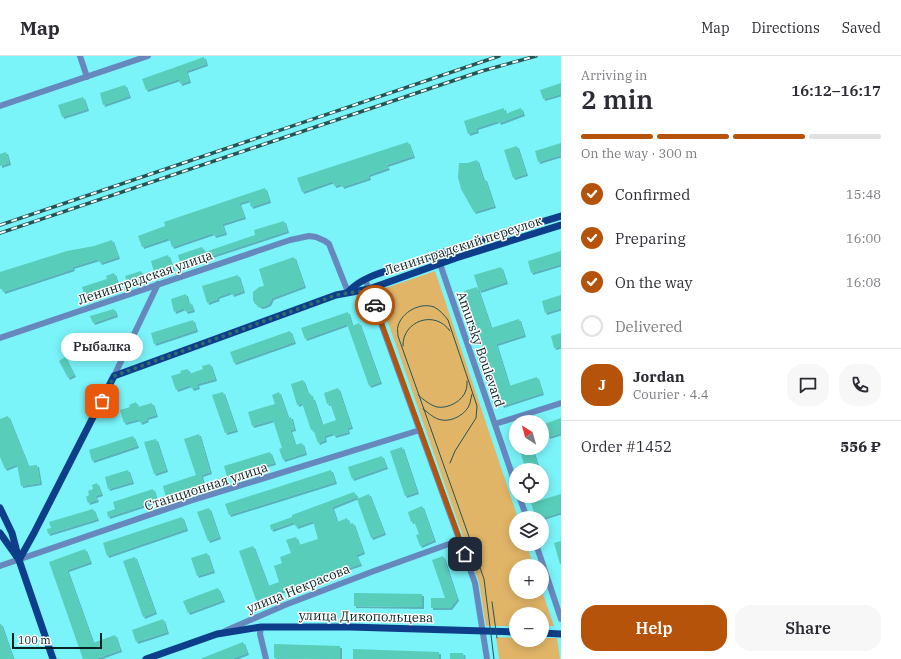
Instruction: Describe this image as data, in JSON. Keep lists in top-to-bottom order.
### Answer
{
  "streets": {
    "main road": ["Ленинградский переулок", "улица Некрасова", "улица Дикопольцева"],
    "street": ["Ленинградская улица", "Amursky Boulevard", "Станционная улица"]
  },
  "crossings": [
    ["Ленинградский переулок", "Ленинградская улица"],
    ["Ленинградский переулок", "Amursky Boulevard"],
    ["улица Некрасова", "улица Дикопольцева"]
  ],
  "places": ["Рыбалка"],
  "scale_bar": "100 m",
  "north": "top left",
  "page": {
    "header": "Map",
    "nav": ["Map", "Directions", "Saved"],
    "heading": ["2 min", "Arriving in", "16:12–16:17"],
    "panel": [
      "Jordan",
      "Courier · 4.4",
      "Order #1452",
      "556 ₽"
    ],
    "bar": "On the way · 300 m",
    "list": [
      ["Confirmed", "15:48"],
      ["Preparing", "16:00"],
      ["On the way", "16:08"],
      "Delivered"
    ],
    "bubble": "Рыбалка",
    "round": "J",
    "map_buttons": ["+", "−"],
    "buttons": ["Help", "Share"],
    "scale": "100 m"
  }
}
